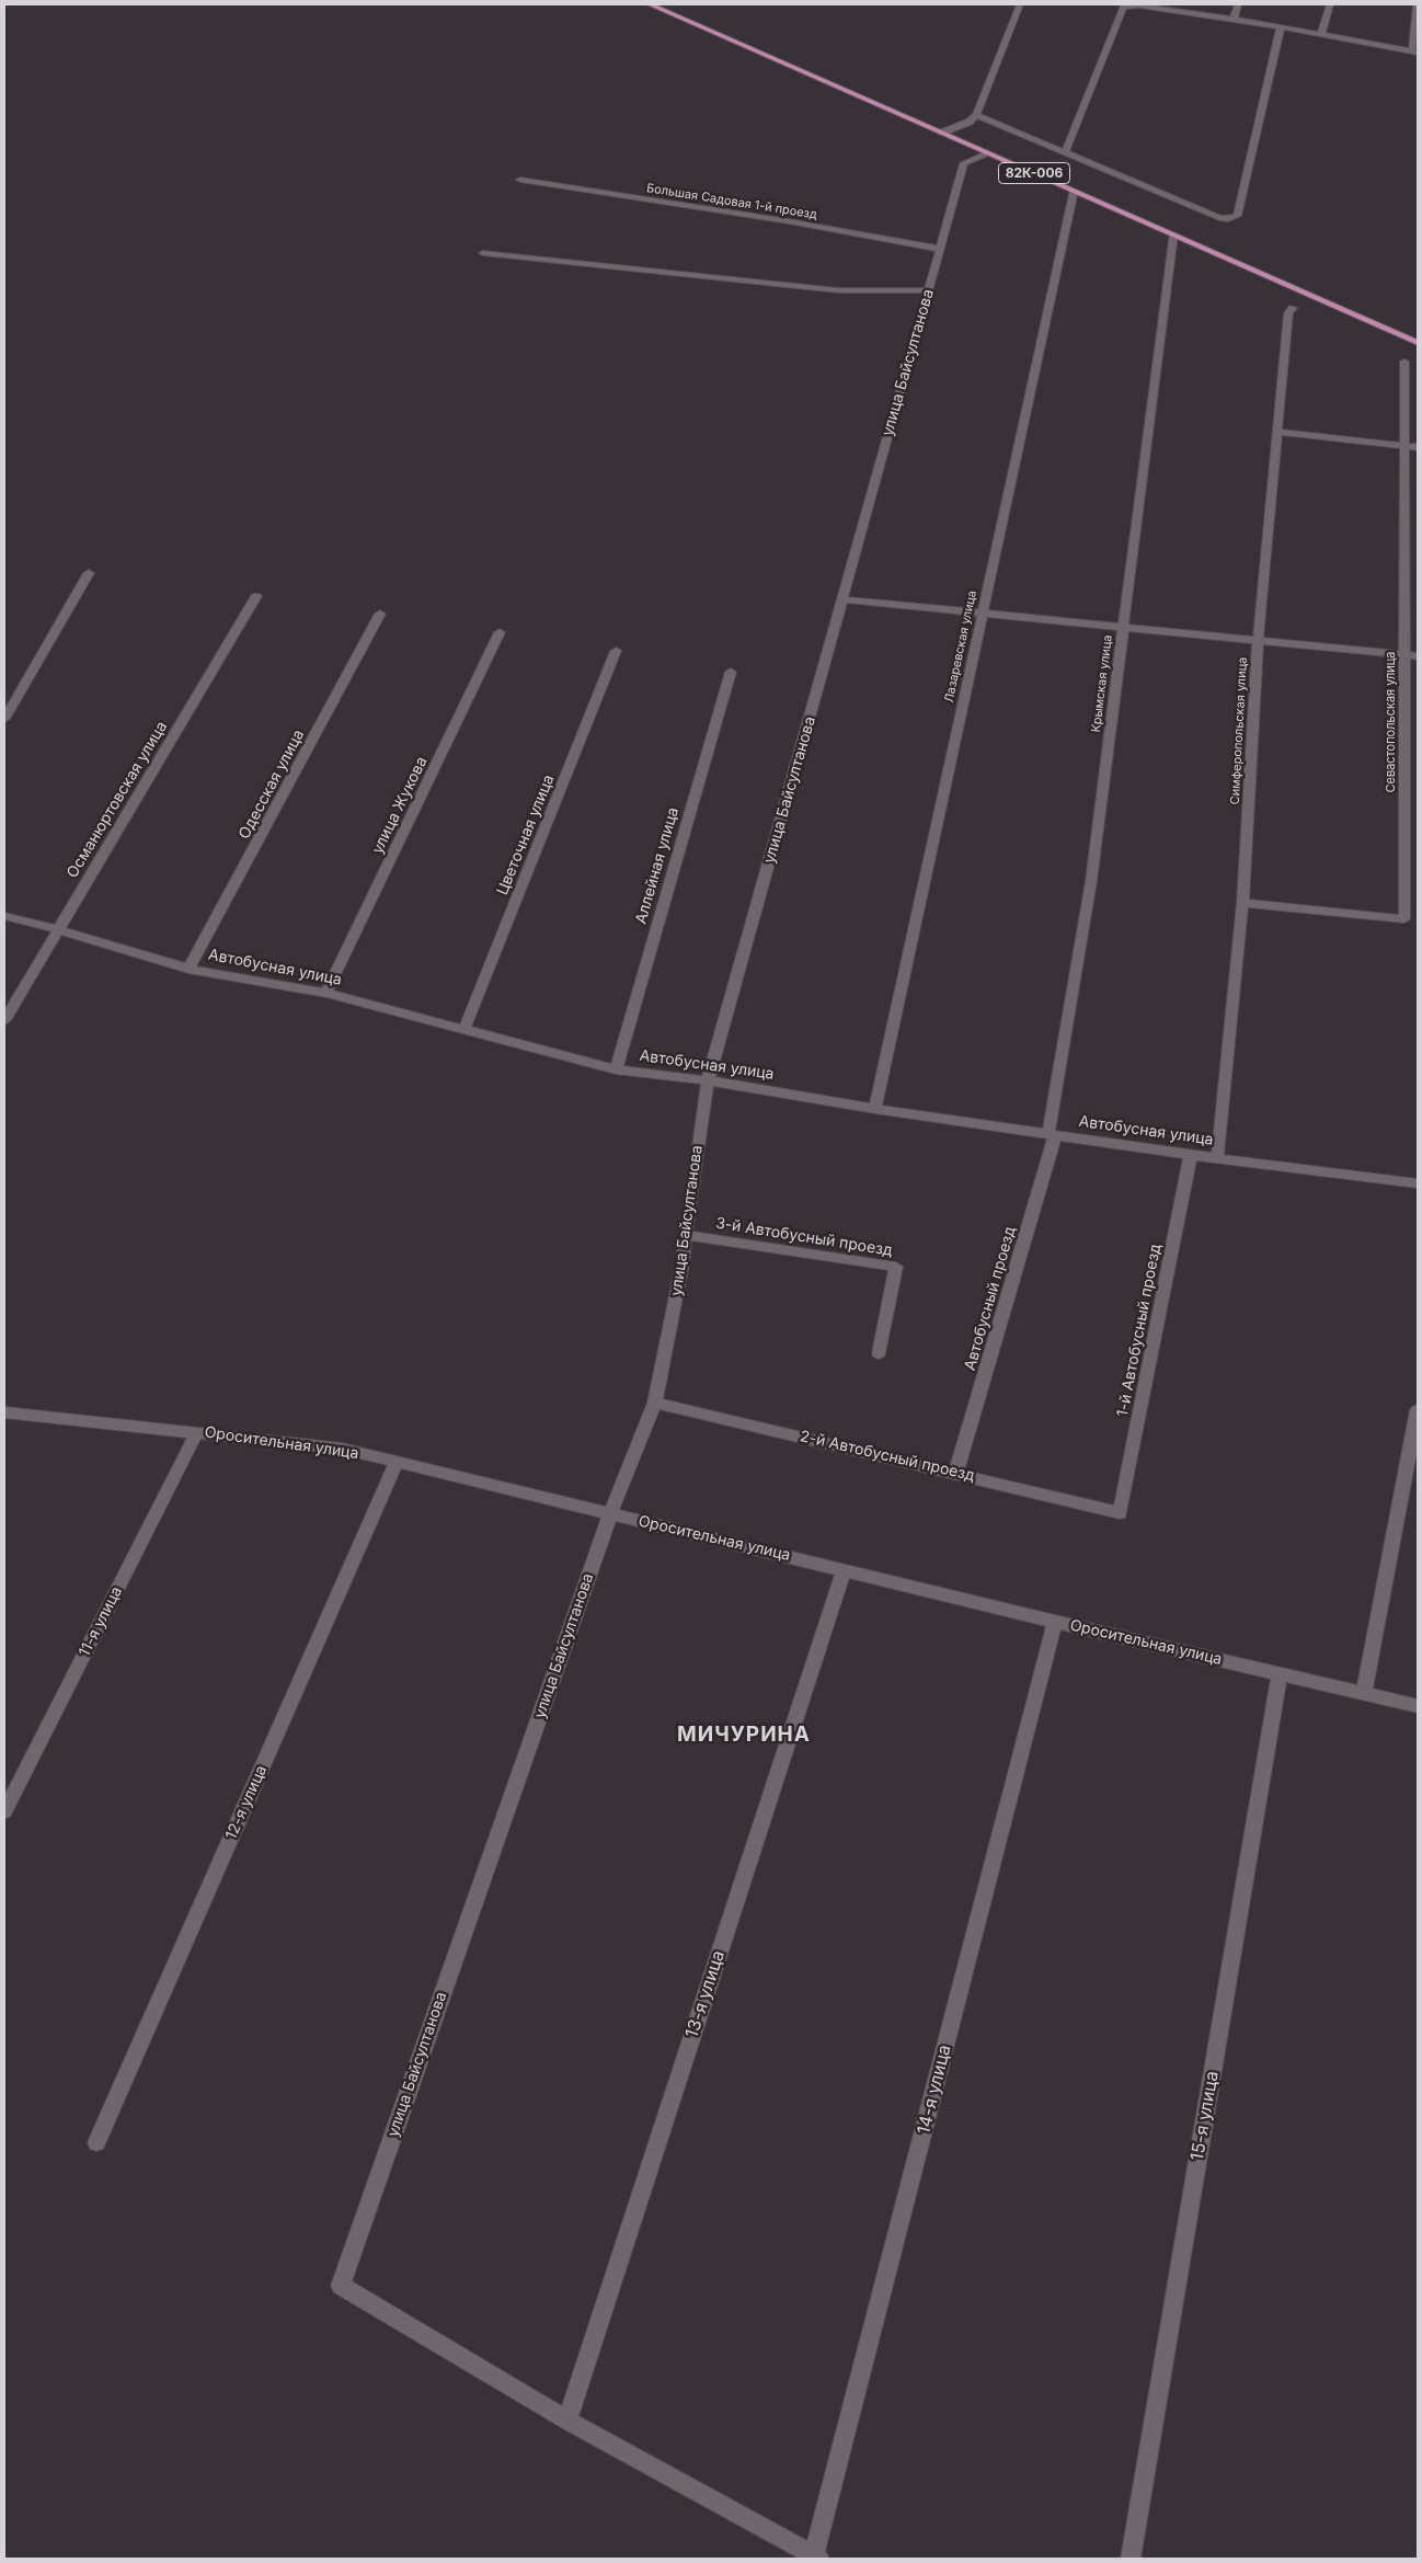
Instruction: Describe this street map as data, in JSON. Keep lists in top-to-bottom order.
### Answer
{
  "streets": {
    "main road": ["82К-006"],
    "street": [
      "Большая Садовая 1-й проезд",
      "улица Байсултанова",
      "Лазаревская улица",
      "Крымская улица",
      "Севастопольская улица",
      "Симферопольская улица",
      "Одесская улица",
      "Османюртовская улица",
      "улица Жукова",
      "Цветочная улица",
      "Аллейная улица",
      "Автобусная улица",
      "3-й Автобусный проезд",
      "Автобусный проезд",
      "1-й Автобусный проезд",
      "Оросительная улица",
      "2-й Автобусный проезд",
      "11-я улица",
      "12-я улица",
      "13-я улица",
      "14-я улица",
      "15-я улица"
    ]
  },
  "crossings": [
    ["82К-006", "улица Байсултанова"],
    ["82К-006", "Лазаревская улица"],
    ["82К-006", "Крымская улица"],
    ["Большая Садовая 1-й проезд", "улица Байсултанова"],
    ["улица Байсултанова", "Автобусная улица"],
    ["улица Байсултанова", "3-й Автобусный проезд"],
    ["улица Байсултанова", "Оросительная улица"],
    ["улица Байсултанова", "2-й Автобусный проезд"],
    ["улица Байсултанова", "13-я улица"],
    ["Лазаревская улица", "Автобусная улица"],
    ["Крымская улица", "Автобусная улица"],
    ["Крымская улица", "Автобусный проезд"],
    ["Севастопольская улица", "Симферопольская улица"],
    ["Симферопольская улица", "Автобусная улица"],
    ["Одесская улица", "Автобусная улица"],
    ["Османюртовская улица", "Автобусная улица"],
    ["улица Жукова", "Автобусная улица"],
    ["Цветочная улица", "Автобусная улица"],
    ["Аллейная улица", "Автобусная улица"],
    ["Автобусная улица", "Автобусный проезд"],
    ["Автобусная улица", "1-й Автобусный проезд"],
    ["Автобусный проезд", "2-й Автобусный проезд"],
    ["1-й Автобусный проезд", "2-й Автобусный проезд"],
    ["Оросительная улица", "11-я улица"],
    ["Оросительная улица", "12-я улица"],
    ["Оросительная улица", "13-я улица"],
    ["Оросительная улица", "14-я улица"],
    ["Оросительная улица", "15-я улица"]
  ],
  "districts": ["МИЧУРИНА"]
}
